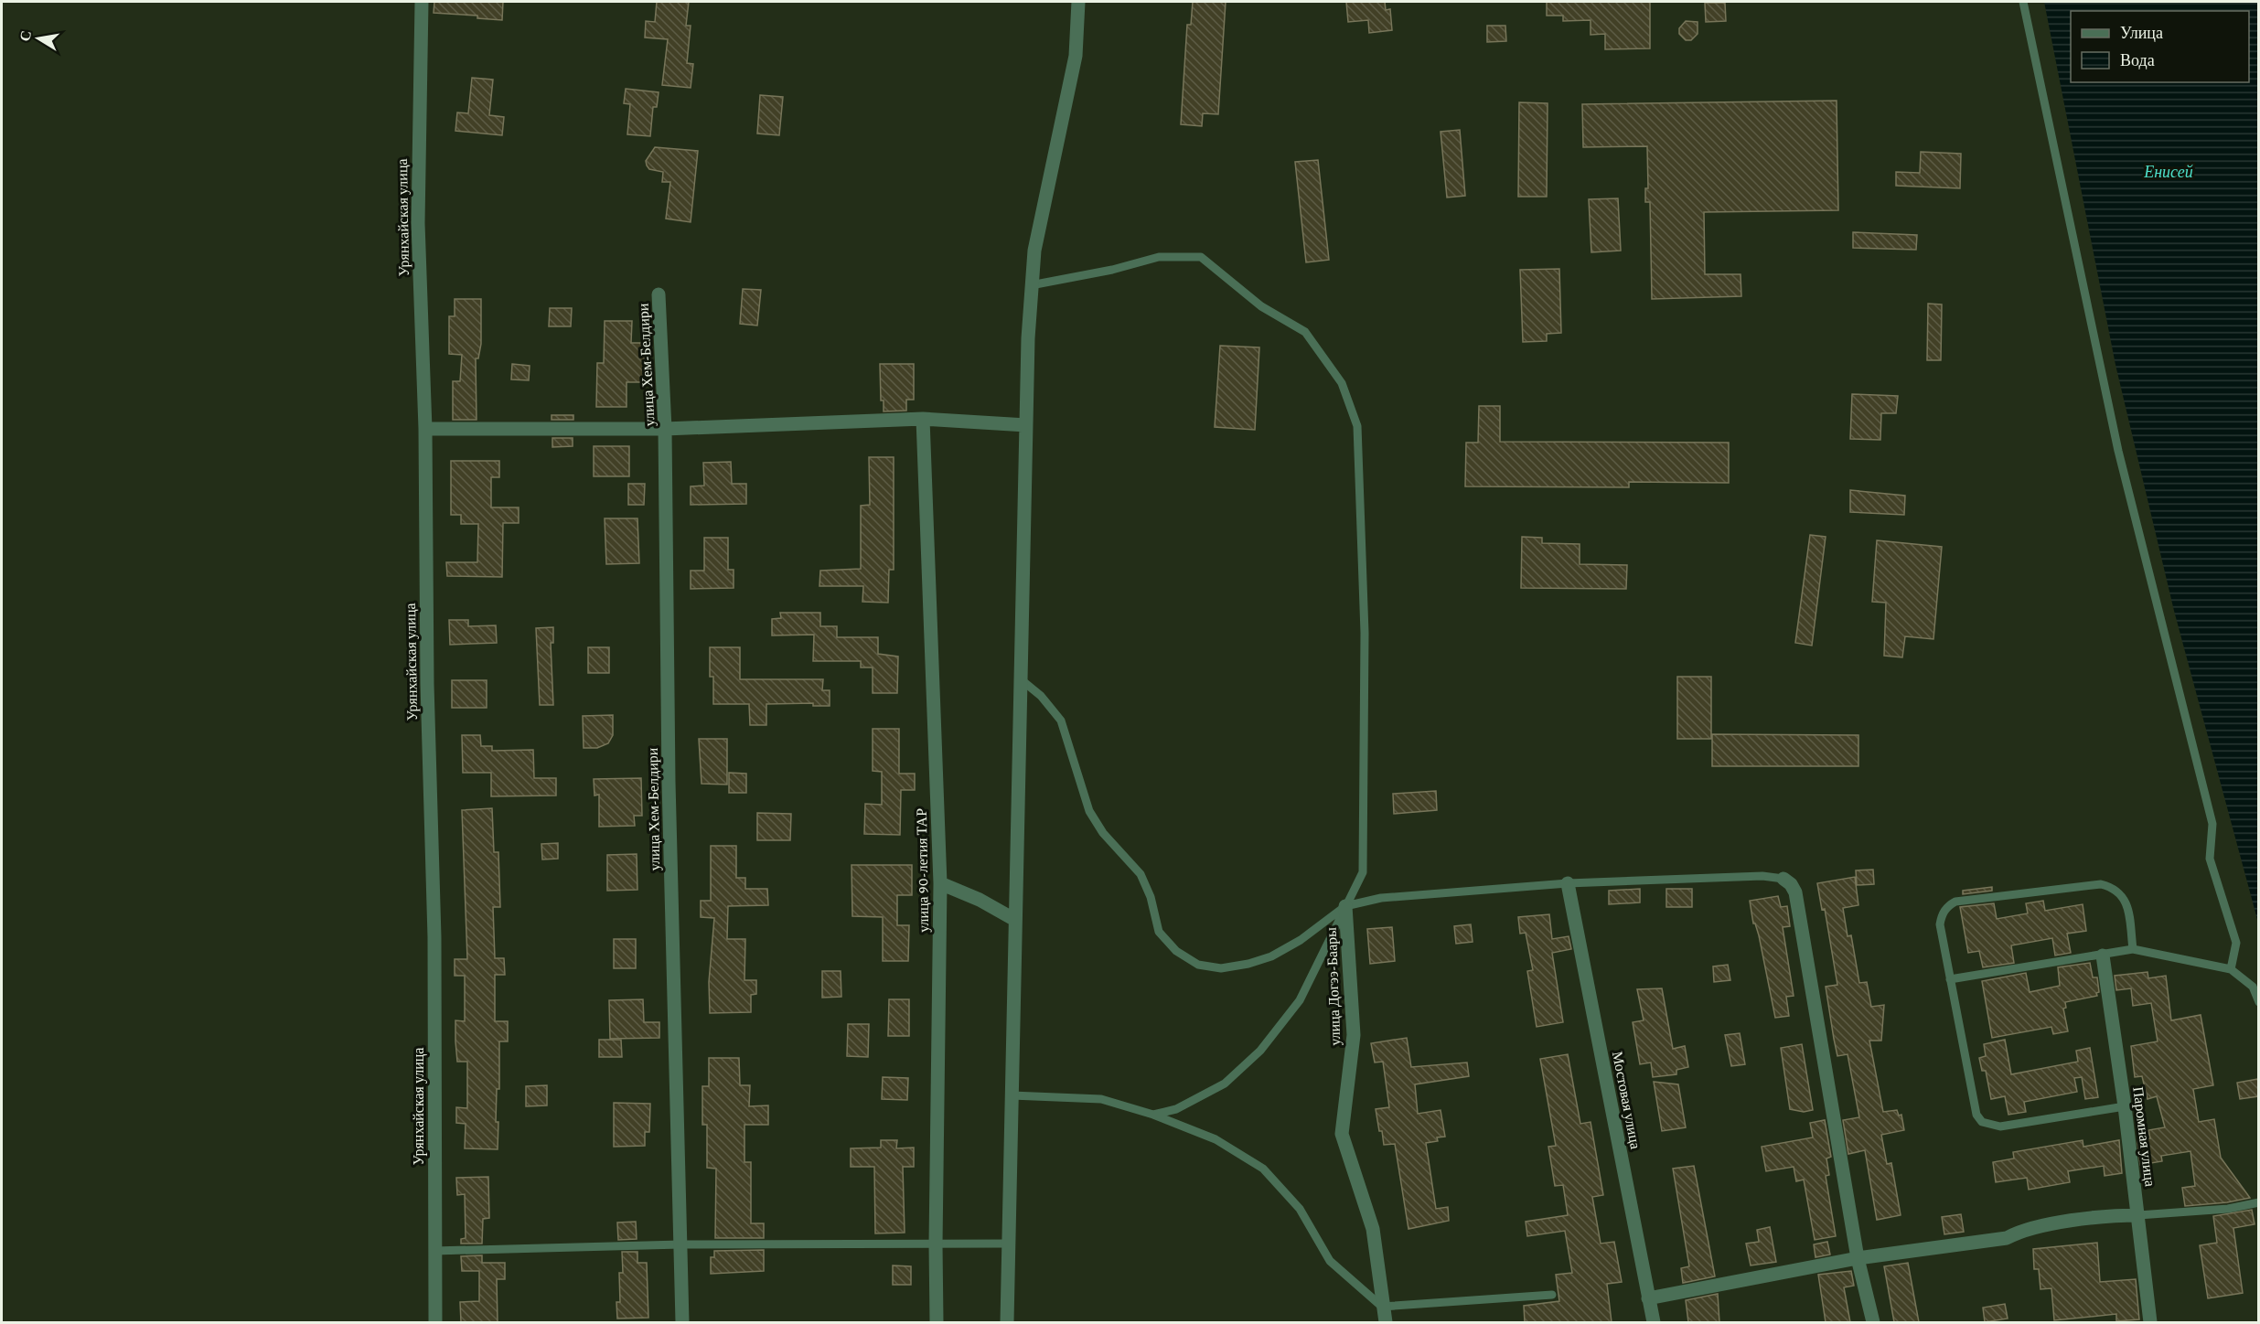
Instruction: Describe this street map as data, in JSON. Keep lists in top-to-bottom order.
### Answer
{
  "streets": {
    "street": [
      "Урянхайская улица",
      "улица Хем-Белдири",
      "улица 90-летия ТАР",
      "улица Догээ-Баары",
      "Мостовая улица",
      "Паромная улица"
    ]
  },
  "water": ["Енисей"],
  "legend": ["Улица", "Вода"],
  "north": "left"
}
